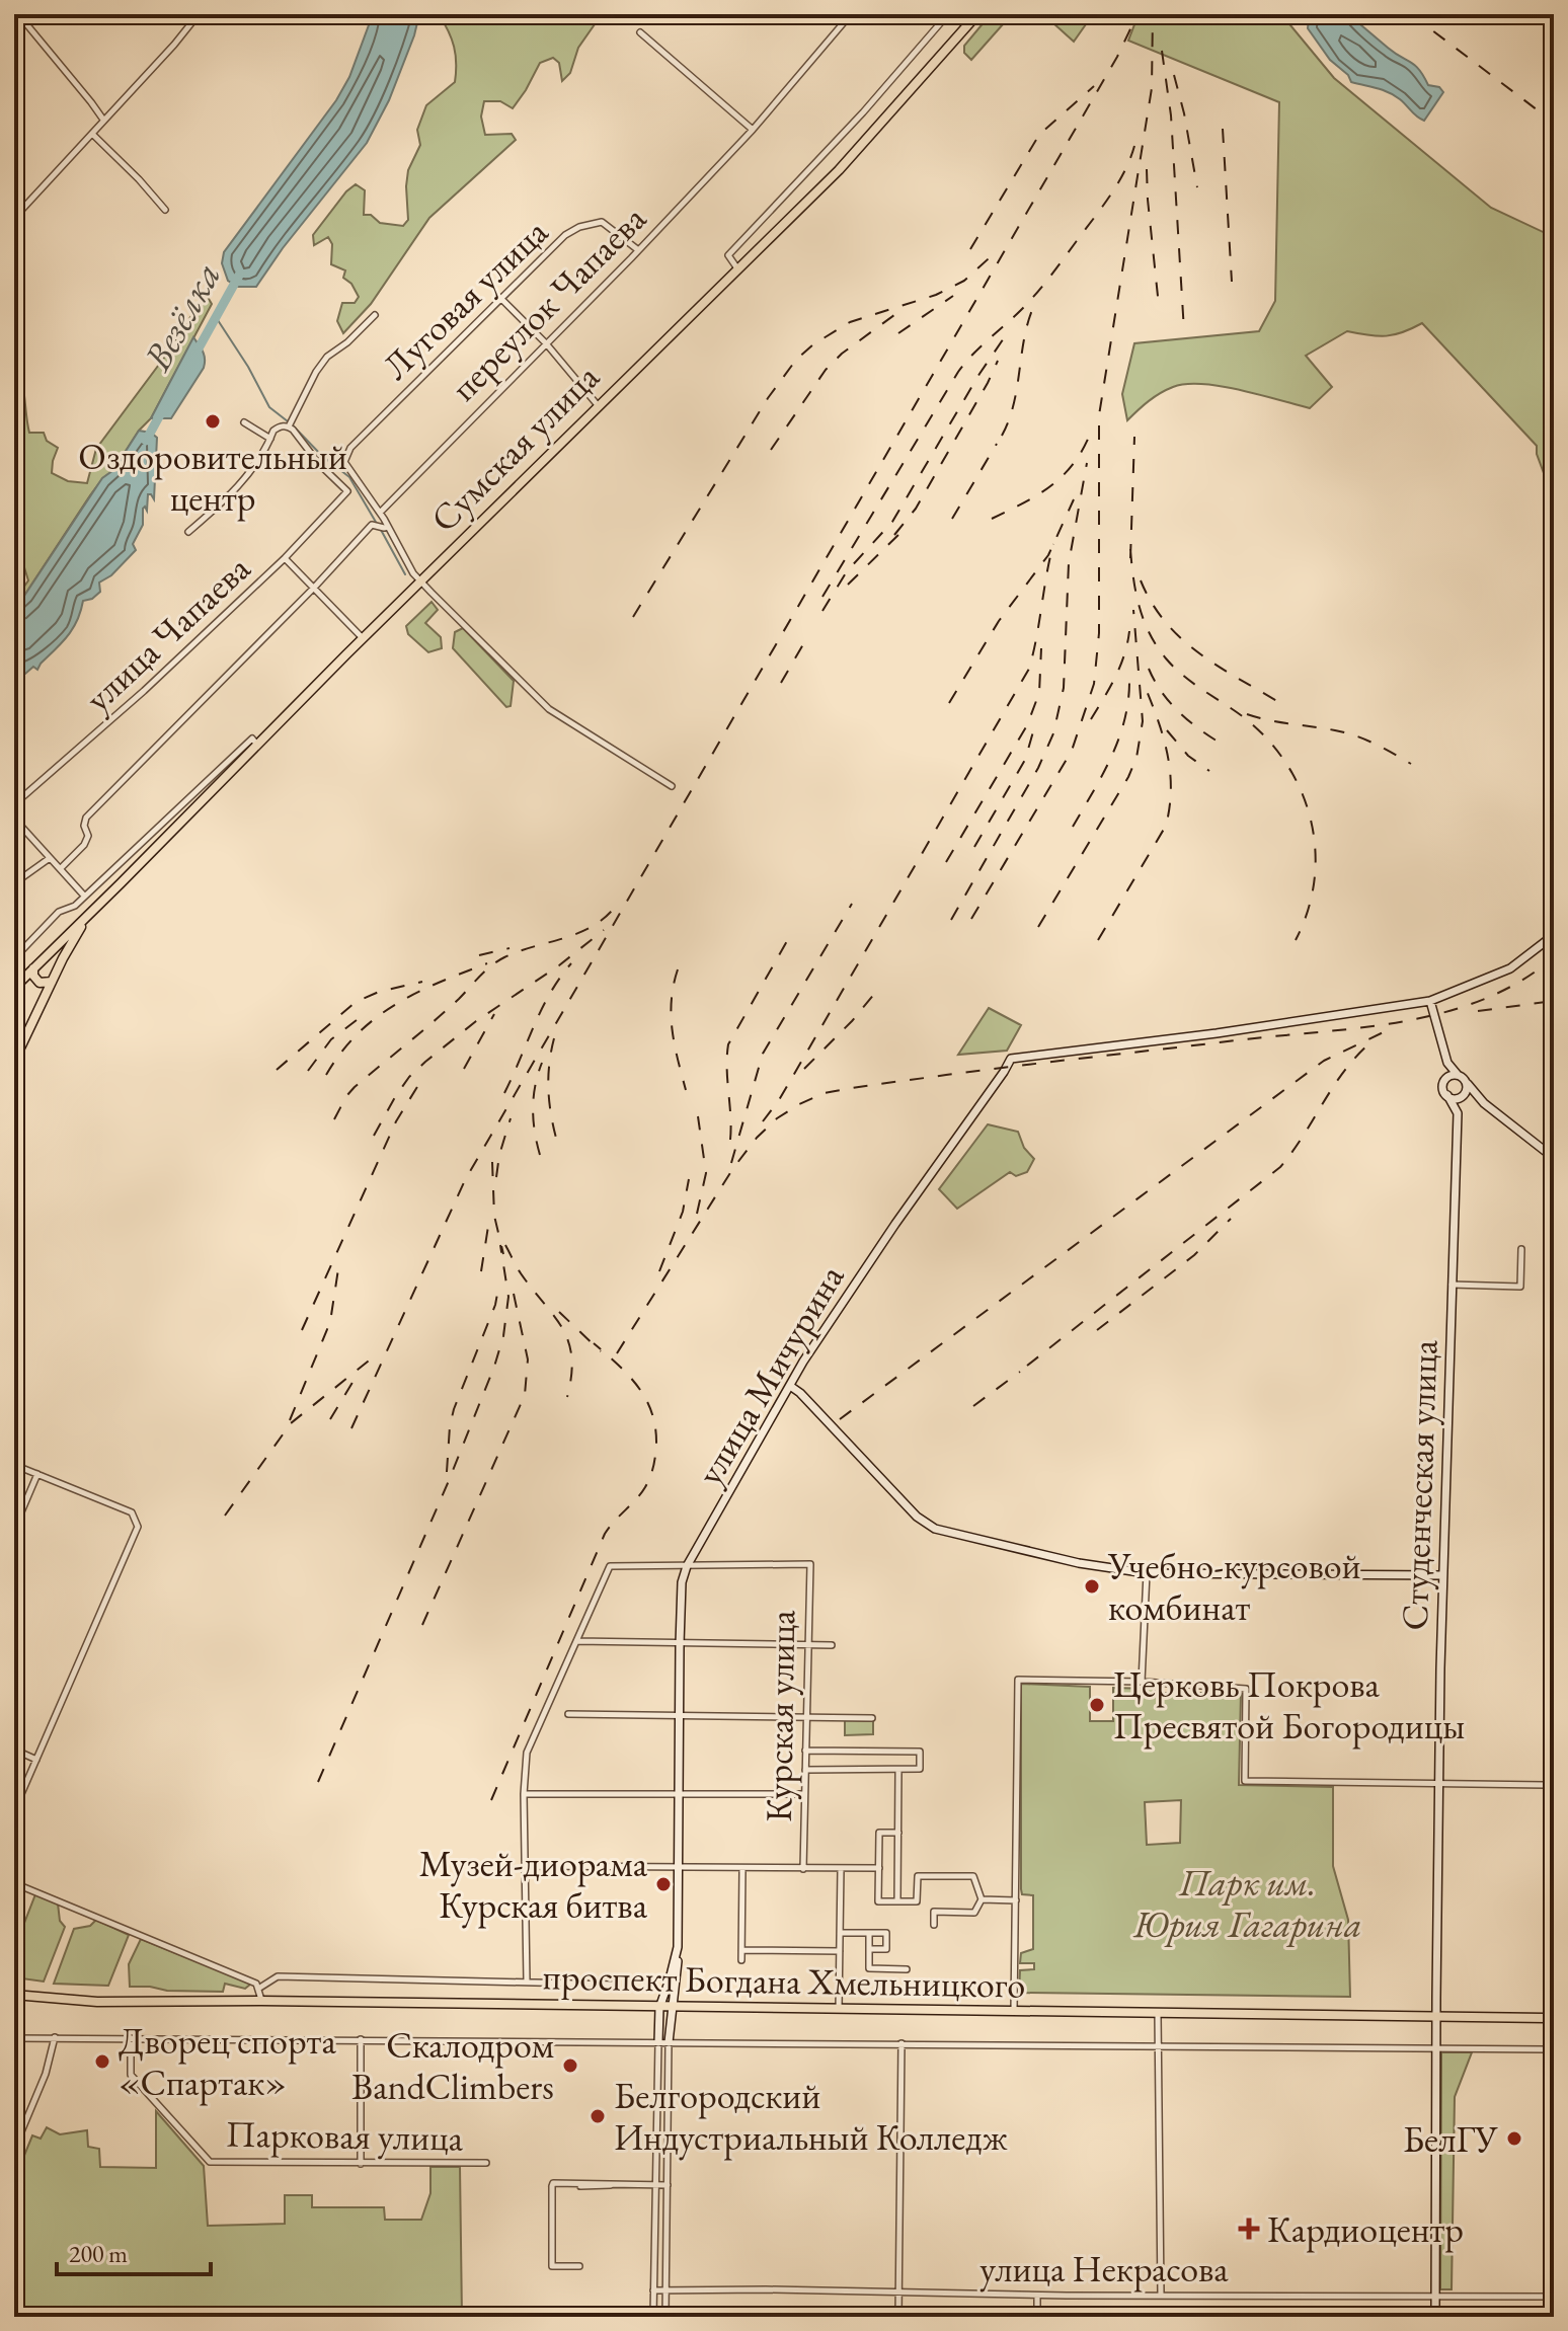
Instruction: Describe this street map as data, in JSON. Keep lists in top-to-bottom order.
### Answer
{
  "streets": {
    "main road": ["Сумская улица", "проспект Богдана Хмельницкого"],
    "street": [
      "Луговая улица",
      "переулок Чапаева",
      "улица Чапаева",
      "улица Мичурина",
      "Студенческая улица",
      "Курская улица",
      "Парковая улица",
      "улица Некрасова"
    ]
  },
  "crossings": [
    ["Луговая улица", "переулок Чапаева"],
    ["улица Мичурина", "Курская улица"],
    ["улица Мичурина", "проспект Богдана Хмельницкого"],
    ["улица Мичурина", "улица Некрасова"],
    ["Студенческая улица", "проспект Богдана Хмельницкого"],
    ["Студенческая улица", "улица Некрасова"]
  ],
  "water": ["Везёлка"],
  "parks": ["Парк им. Юрия Гагарина"],
  "places": {
    "other": [
      "Оздоровительный центр",
      "Учебно-курсовой комбинат",
      "Церковь Покрова Пресвятой Богородицы",
      "Музей-диорама Курская битва",
      "Дворец спорта «Спартак»",
      "Cкалодром BandClimbers",
      "Белгородский Индустриальный Колледж",
      "БелГУ"
    ],
    "health": ["Кардиоцентр"]
  },
  "scale_bar": "200 m"
}
